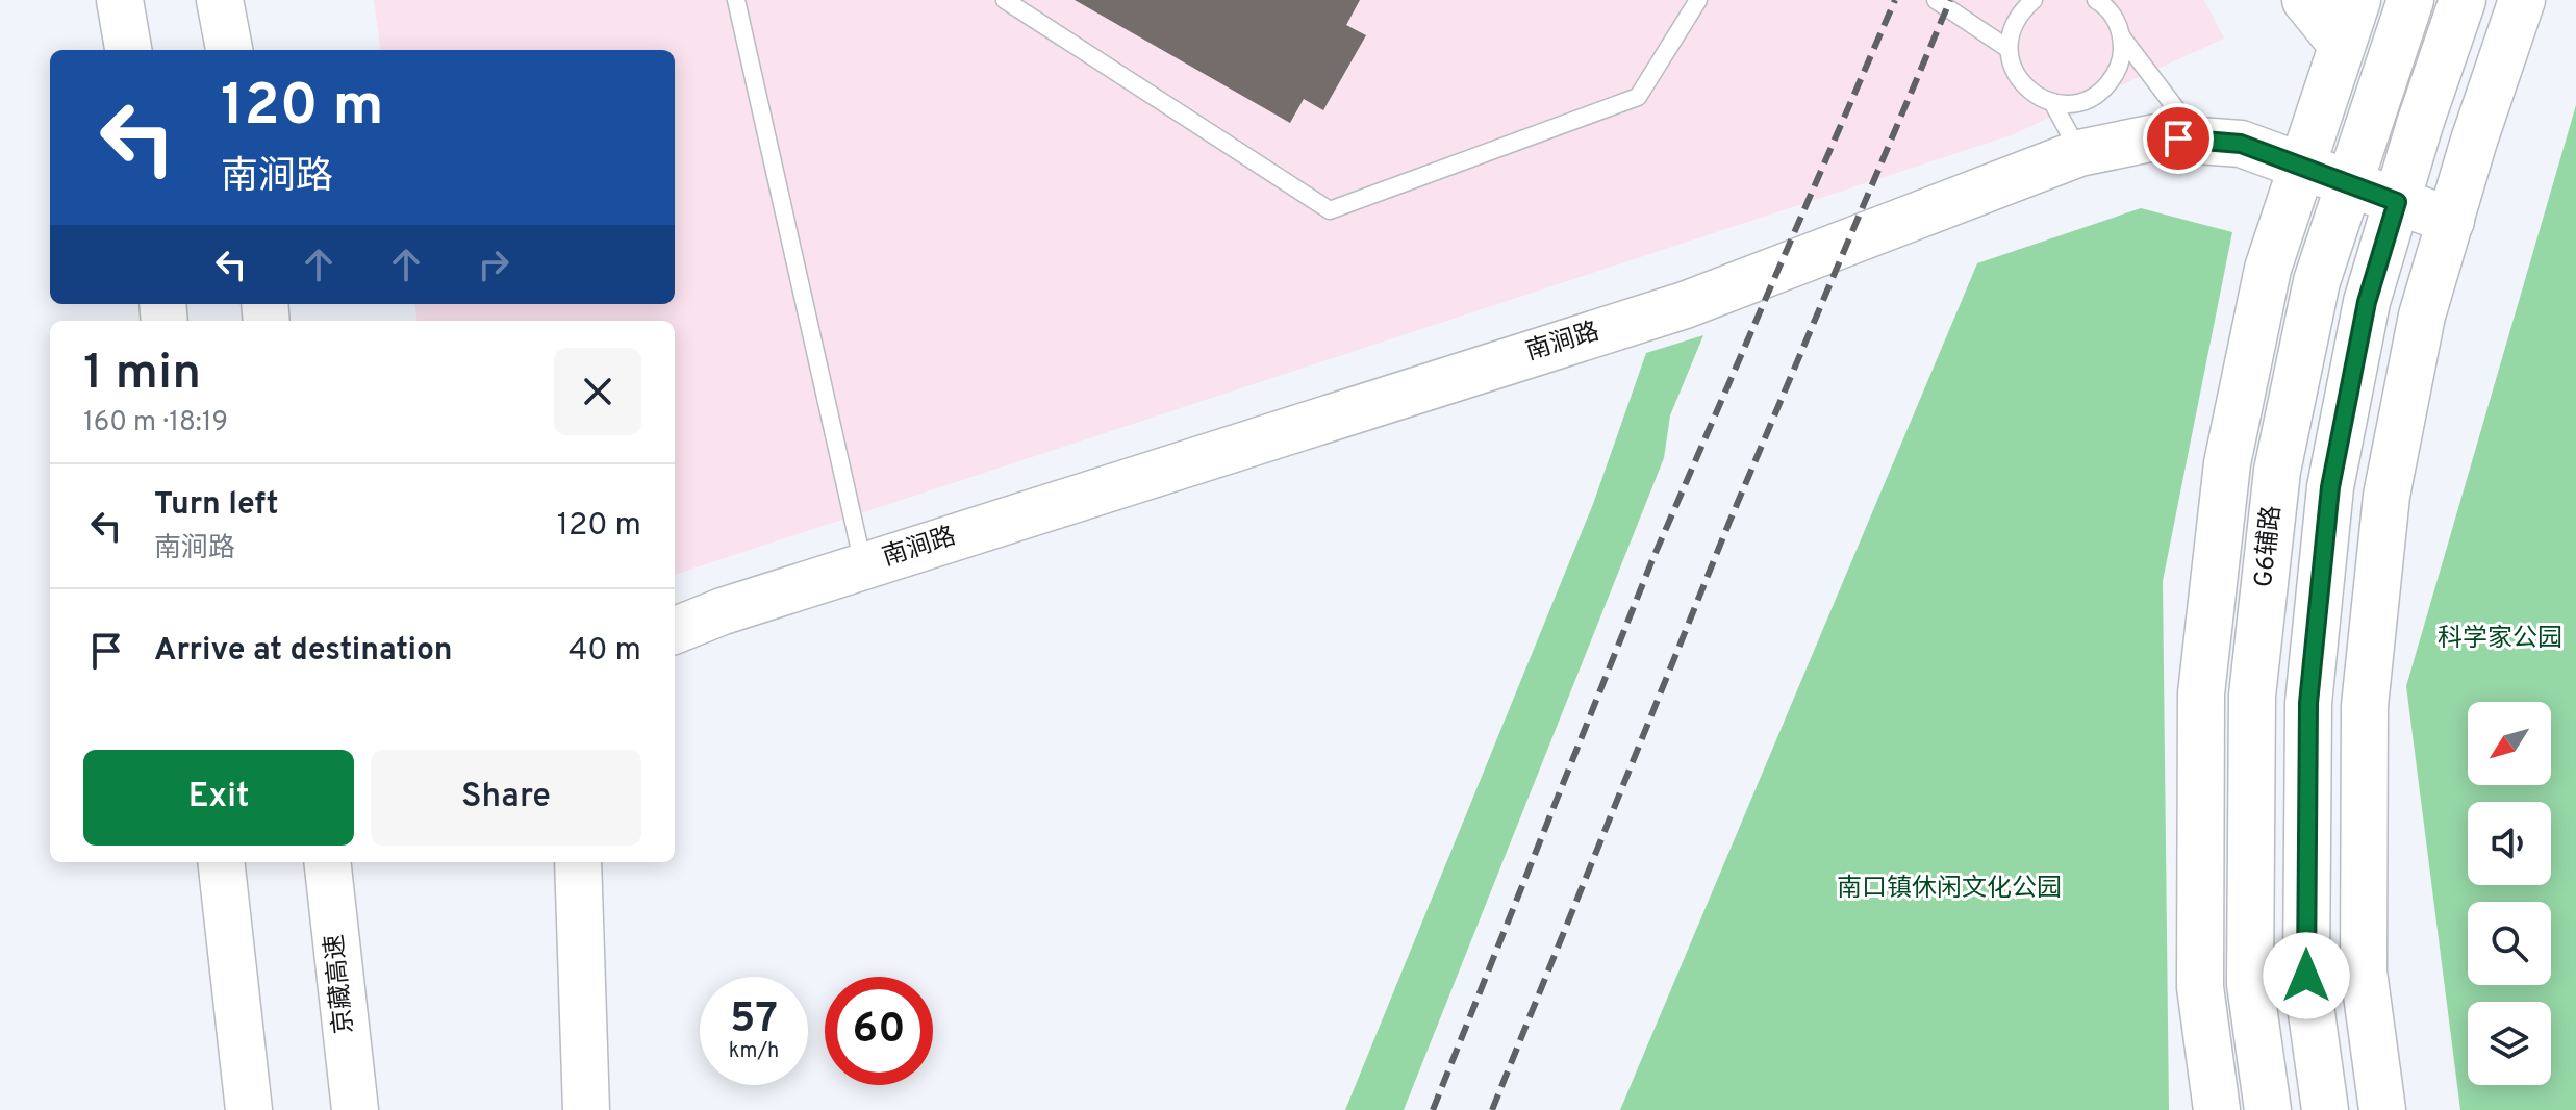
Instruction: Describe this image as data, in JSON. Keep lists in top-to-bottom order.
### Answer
{
  "streets": {
    "main road": ["南涧路", "G6辅路", "京藏高速"]
  },
  "crossings": [
    ["南涧路", "G6辅路"]
  ],
  "parks": ["科学家公园", "南口镇休闲文化公园"],
  "north": "bottom left",
  "page": {
    "turn": ["120 m", "南涧路"],
    "heading": ["1 min", "160 m · 18:19"],
    "list": [
      {
        "name": "Turn left",
        "note": "南涧路",
        "value": "120 m"
      },
      {
        "name": "Arrive at destination",
        "value": "40 m"
      }
    ],
    "buttons": ["Exit", "Share"],
    "speed": "57 km/h",
    "limit": "60"
  }
}
